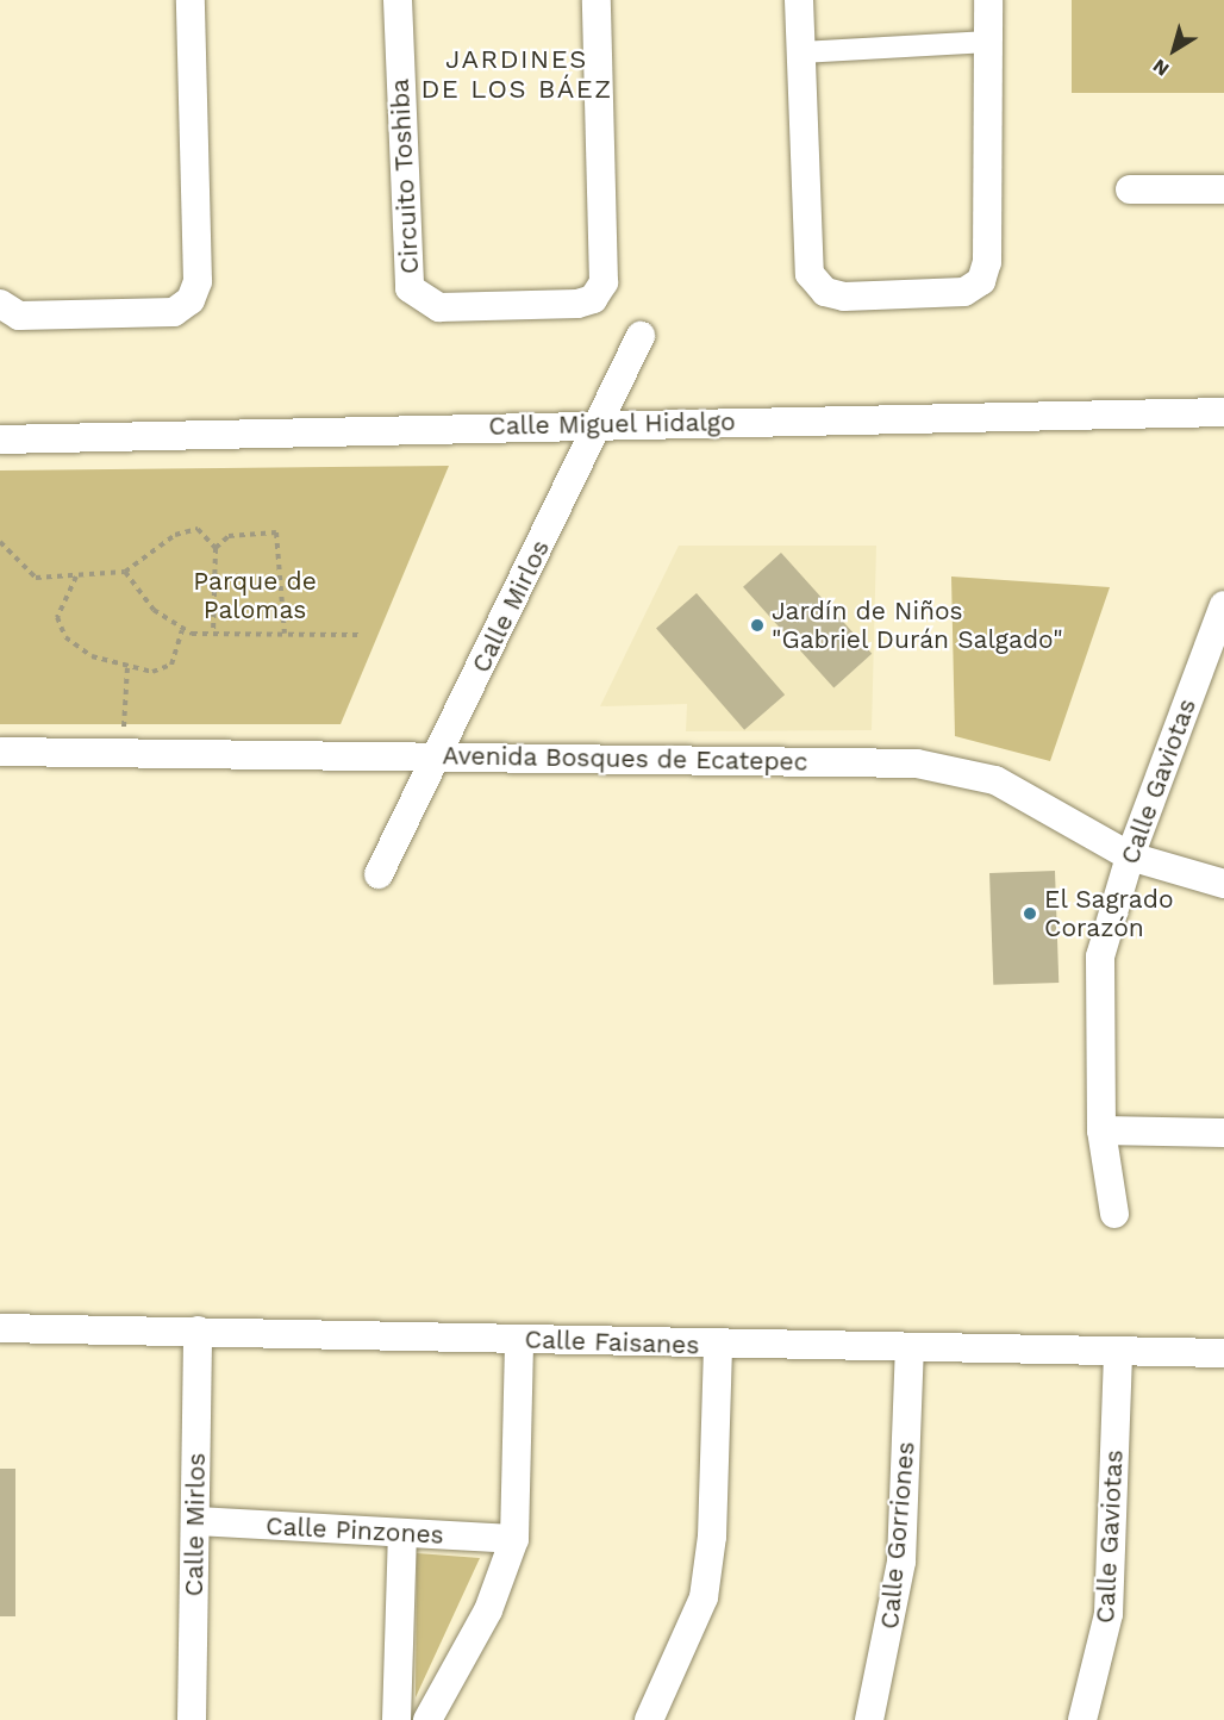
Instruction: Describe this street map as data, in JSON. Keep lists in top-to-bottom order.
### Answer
{
  "streets": {
    "street": [
      "Circuito Toshiba",
      "Calle Miguel Hidalgo",
      "Calle Mirlos",
      "Avenida Bosques de Ecatepec",
      "Calle Gaviotas",
      "Calle Faisanes",
      "Calle Pinzones",
      "Calle Gorriones"
    ]
  },
  "crossings": [
    ["Calle Miguel Hidalgo", "Calle Mirlos"],
    ["Calle Mirlos", "Avenida Bosques de Ecatepec"],
    ["Calle Mirlos", "Calle Faisanes"],
    ["Calle Mirlos", "Calle Pinzones"],
    ["Avenida Bosques de Ecatepec", "Calle Gaviotas"],
    ["Calle Gaviotas", "Calle Faisanes"],
    ["Calle Faisanes", "Calle Gorriones"]
  ],
  "districts": ["JARDINES DE LOS BÁEZ"],
  "parks": ["Parque de Palomas"],
  "places": ["Jardín de Niños \"Gabriel Durán Salgado\"", "El Sagrado Corazón"],
  "north": "bottom left"
}
